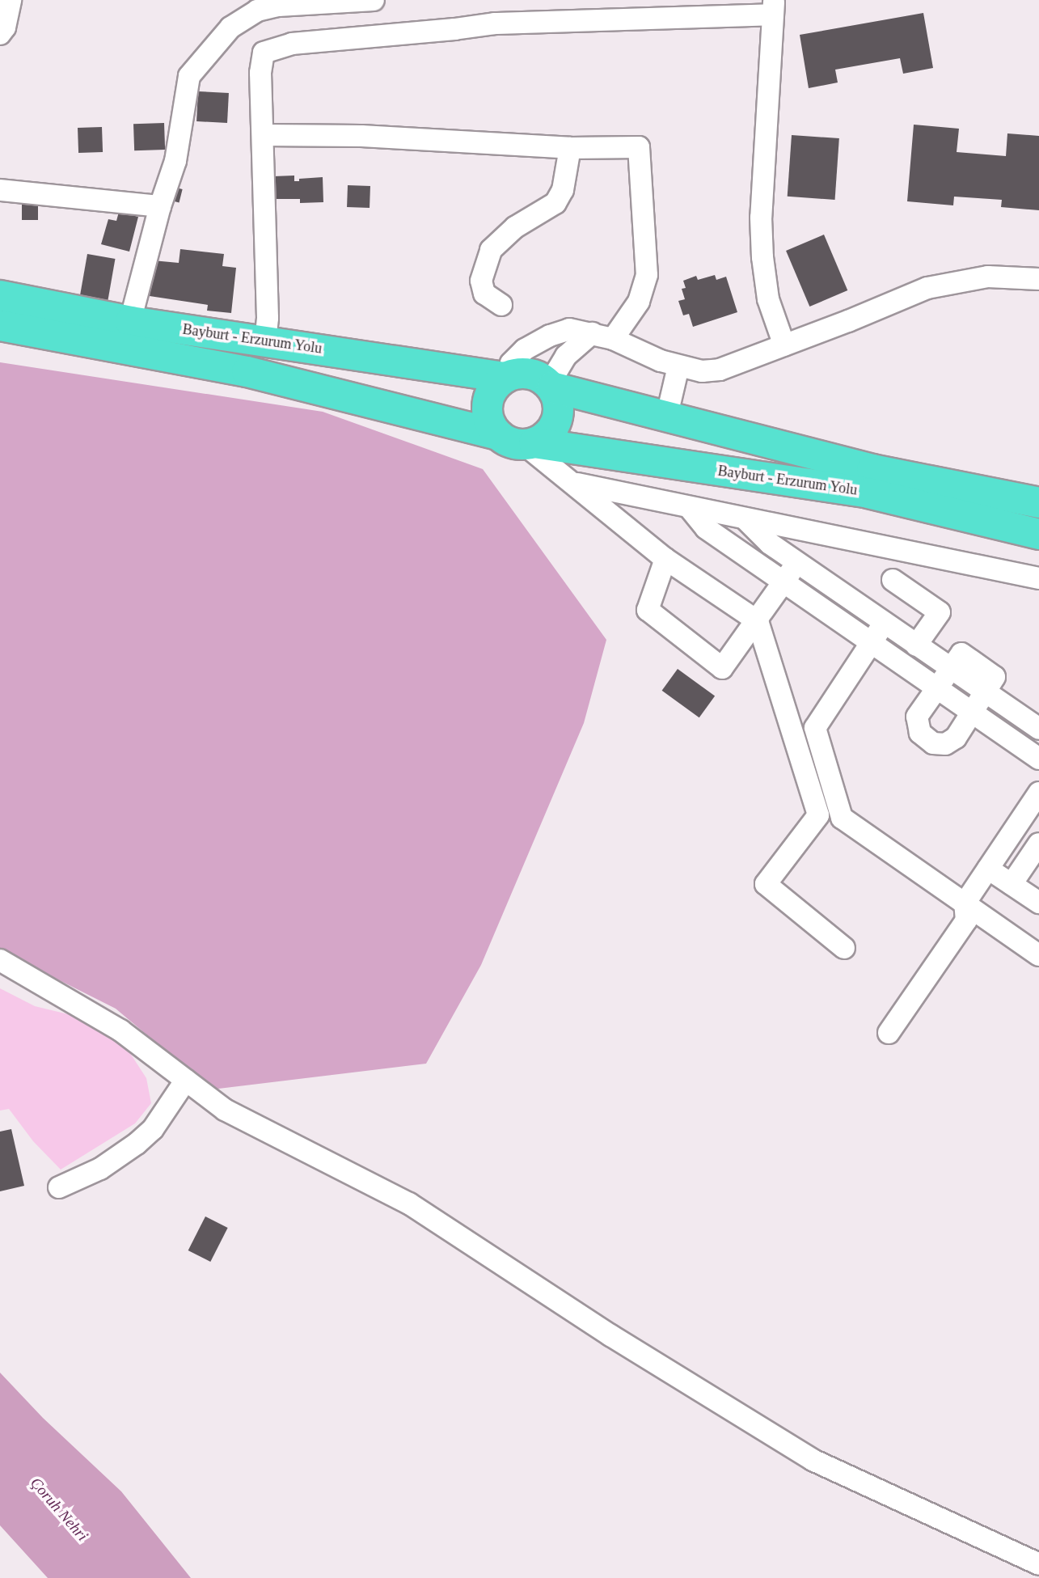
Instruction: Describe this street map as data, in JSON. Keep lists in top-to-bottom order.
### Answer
{
  "streets": {
    "highway": ["Bayburt - Erzurum Yolu"]
  },
  "water": ["Çoruh Nehri"]
}
